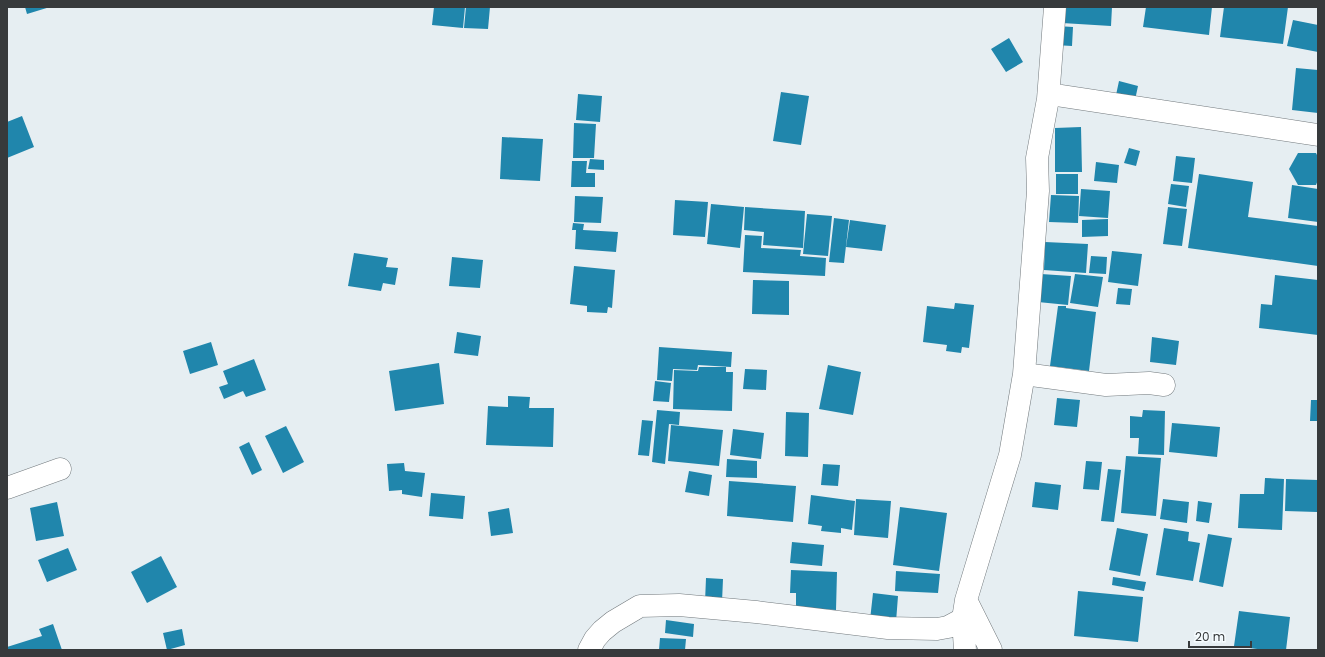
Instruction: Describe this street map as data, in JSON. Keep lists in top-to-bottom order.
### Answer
{
  "scale_bar": "20 m"
}
